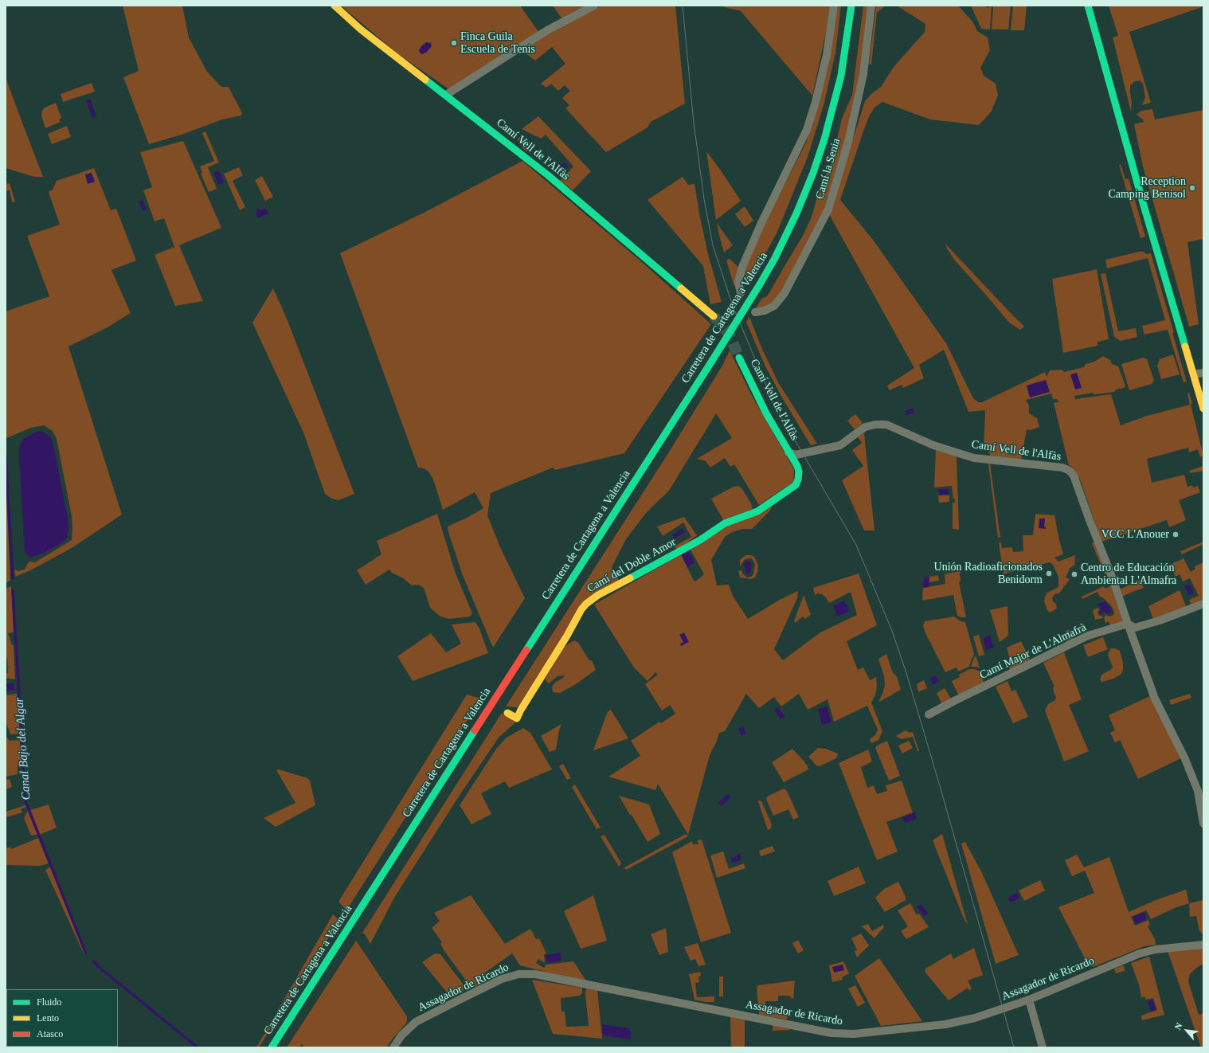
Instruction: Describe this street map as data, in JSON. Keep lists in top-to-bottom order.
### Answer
{
  "streets": {
    "main road": ["Camí Vell de l'Alfàs", "Carretera de Cartagena a Valencia", "Camí del Doble Amor"],
    "street": ["Camí la Senia", "Camí Major de L'Almafrà", "Assagador de Ricardo"]
  },
  "crossings": [
    ["Camí Vell de l'Alfàs", "Camí del Doble Amor"],
    ["Camí Vell de l'Alfàs", "Camí Major de L'Almafrà"]
  ],
  "water": ["Canal Bajo del Algar"],
  "places": [
    "Finca Guila Escuela de Tenis",
    "Reception Camping Benisol",
    "VCC L'Anouer",
    "Unión Radioaficionados Benidorm",
    "Centro de Educación Ambiental L'Almafra"
  ],
  "legend": ["Fluido", "Lento", "Atasco"],
  "north": "top left"
}
